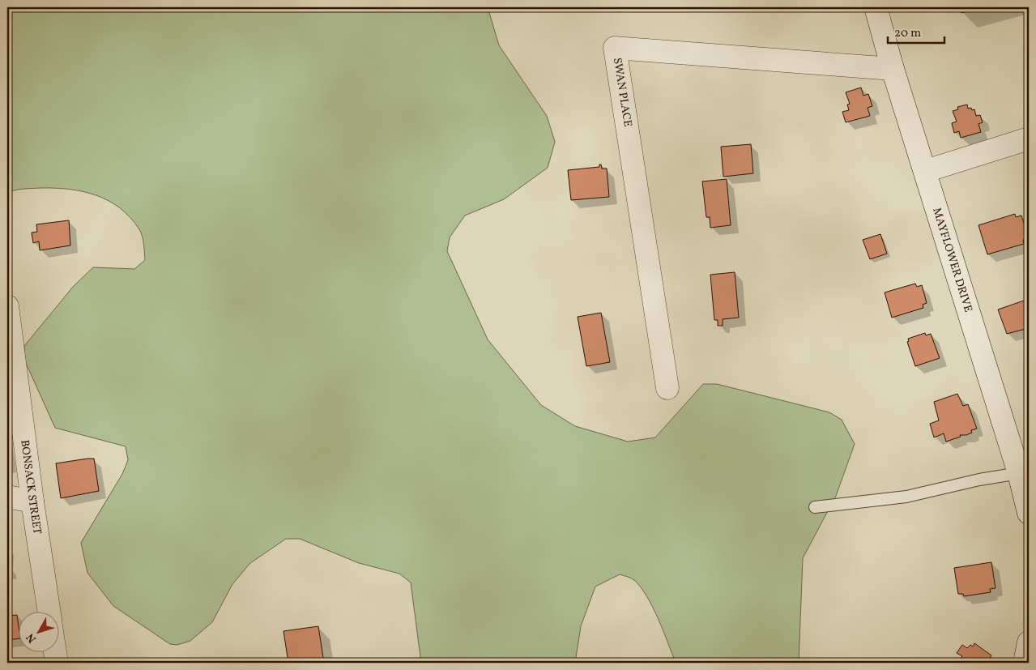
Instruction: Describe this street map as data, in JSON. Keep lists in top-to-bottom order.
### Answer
{
  "streets": {
    "street": ["SWAN PLACE", "MAYFLOWER DRIVE", "BONSACK STREET"]
  },
  "crossings": [
    ["SWAN PLACE", "MAYFLOWER DRIVE"]
  ],
  "scale_bar": "20 m",
  "north": "bottom left"
}
